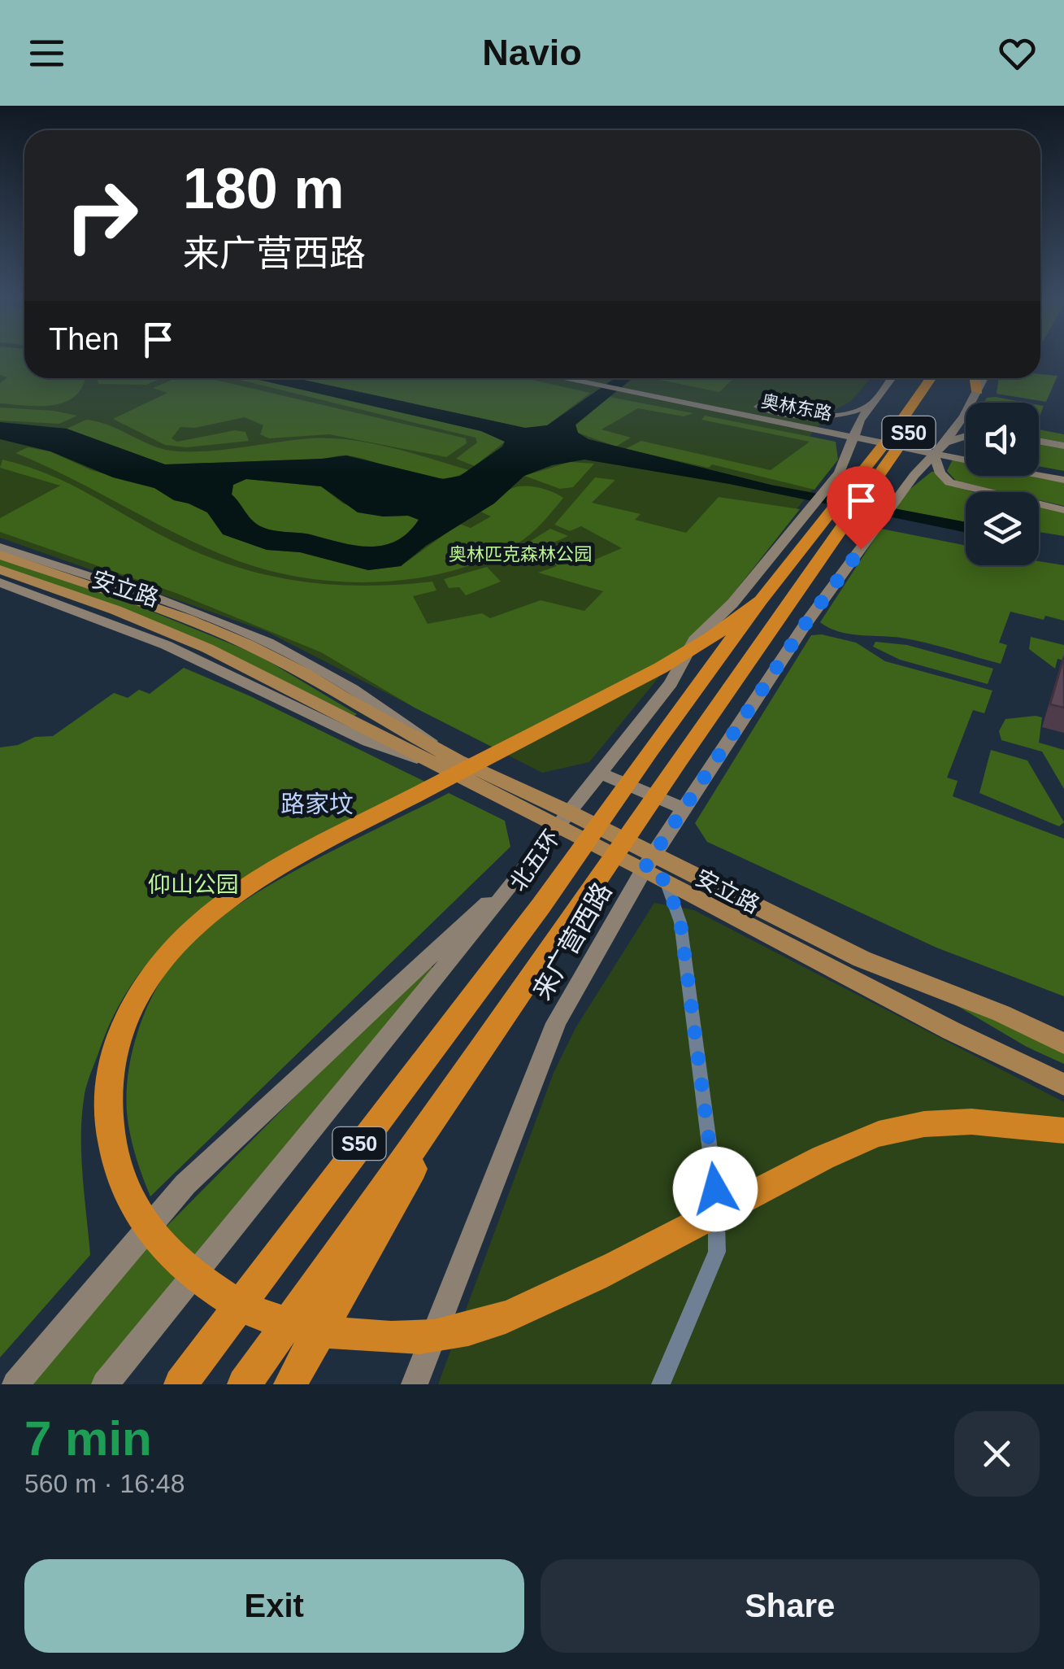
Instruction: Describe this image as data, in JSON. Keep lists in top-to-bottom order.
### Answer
{
  "streets": {
    "highway": ["S50", "北五环"],
    "main road": ["安立路"],
    "street": ["奥林东路", "来广营西路"]
  },
  "crossings": [
    ["安立路", "来广营西路"]
  ],
  "districts": ["路家坟"],
  "parks": ["奥林匹克森林公园", "仰山公园"],
  "page": {
    "header": "Navio",
    "turn": ["180 m", "来广营西路"],
    "then": "Then",
    "heading": ["7 min", "560 m · 16:48"],
    "buttons": ["Exit", "Share"]
  }
}
